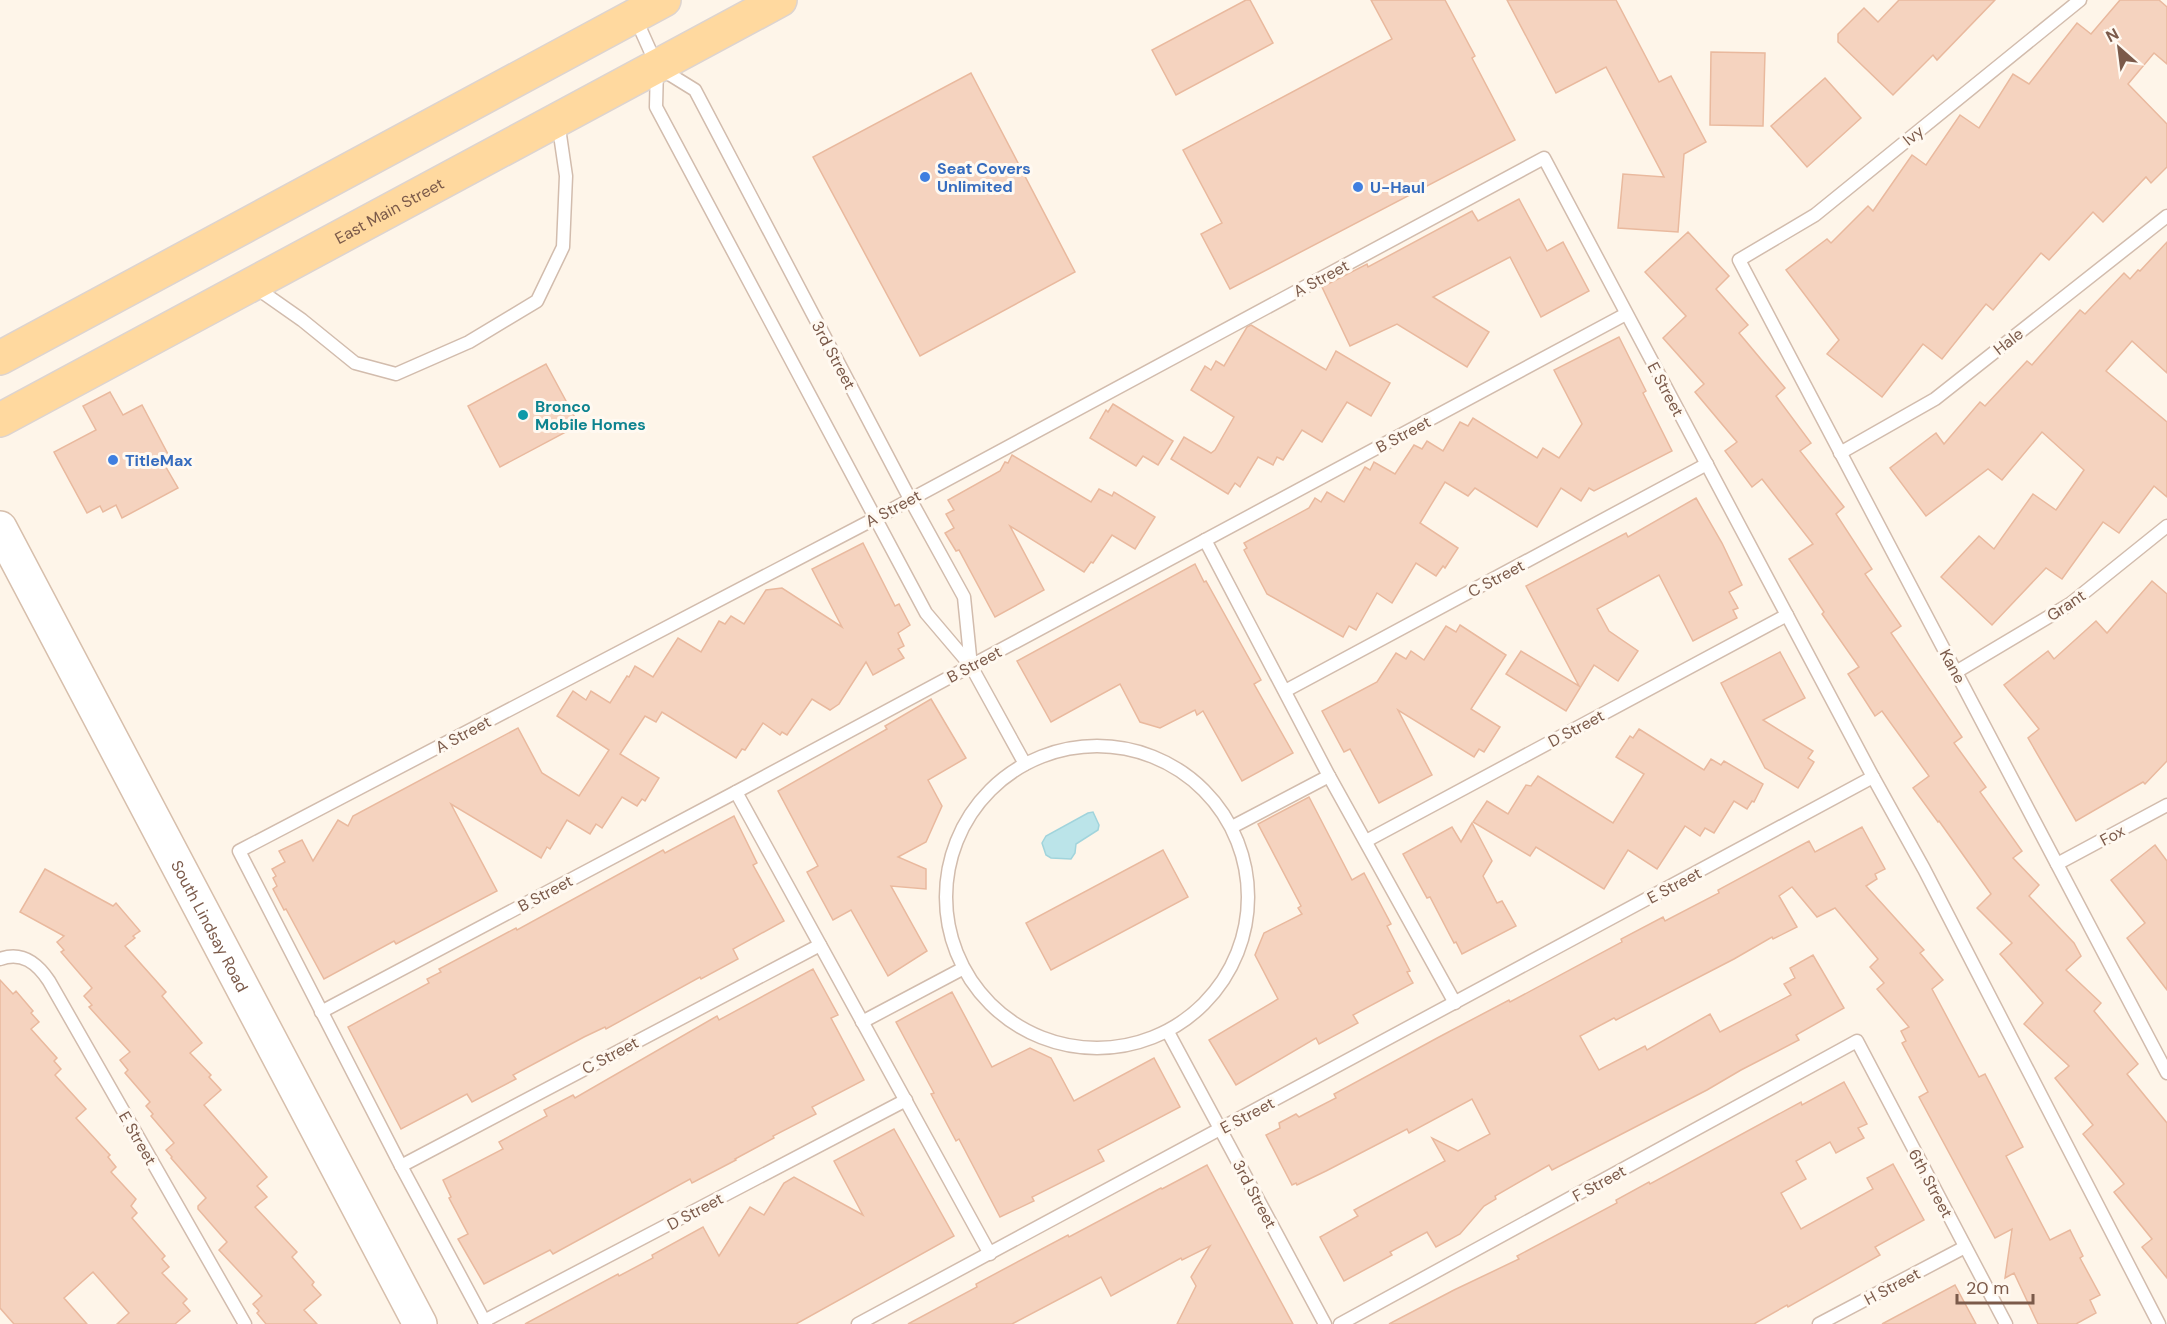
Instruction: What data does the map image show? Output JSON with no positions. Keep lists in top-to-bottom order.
{
  "streets": {
    "main road": ["East Main Street", "South Lindsay Road"],
    "lane": [
      "Ivy",
      "A Street",
      "Hale",
      "3rd Street",
      "E Street",
      "B Street",
      "C Street",
      "Grant",
      "Kane",
      "D Street",
      "Fox",
      "F Street",
      "6th Street",
      "H Street"
    ]
  },
  "crossings": [
    ["Ivy", "Kane"],
    ["East Main Street", "3rd Street"],
    ["A Street", "3rd Street"],
    ["A Street", "E Street"],
    ["A Street", "B Street"],
    ["Hale", "Kane"],
    ["3rd Street", "E Street"],
    ["3rd Street", "B Street"],
    ["E Street", "B Street"],
    ["E Street", "C Street"],
    ["E Street", "D Street"],
    ["Grant", "Kane"],
    ["Kane", "Fox"],
    ["F Street", "6th Street"],
    ["6th Street", "H Street"]
  ],
  "places": [
    "Seat Covers Unlimited",
    "U-Haul",
    "Bronco Mobile Homes",
    "TitleMax"
  ],
  "scale_bar": "20 m",
  "north": "top left"
}
